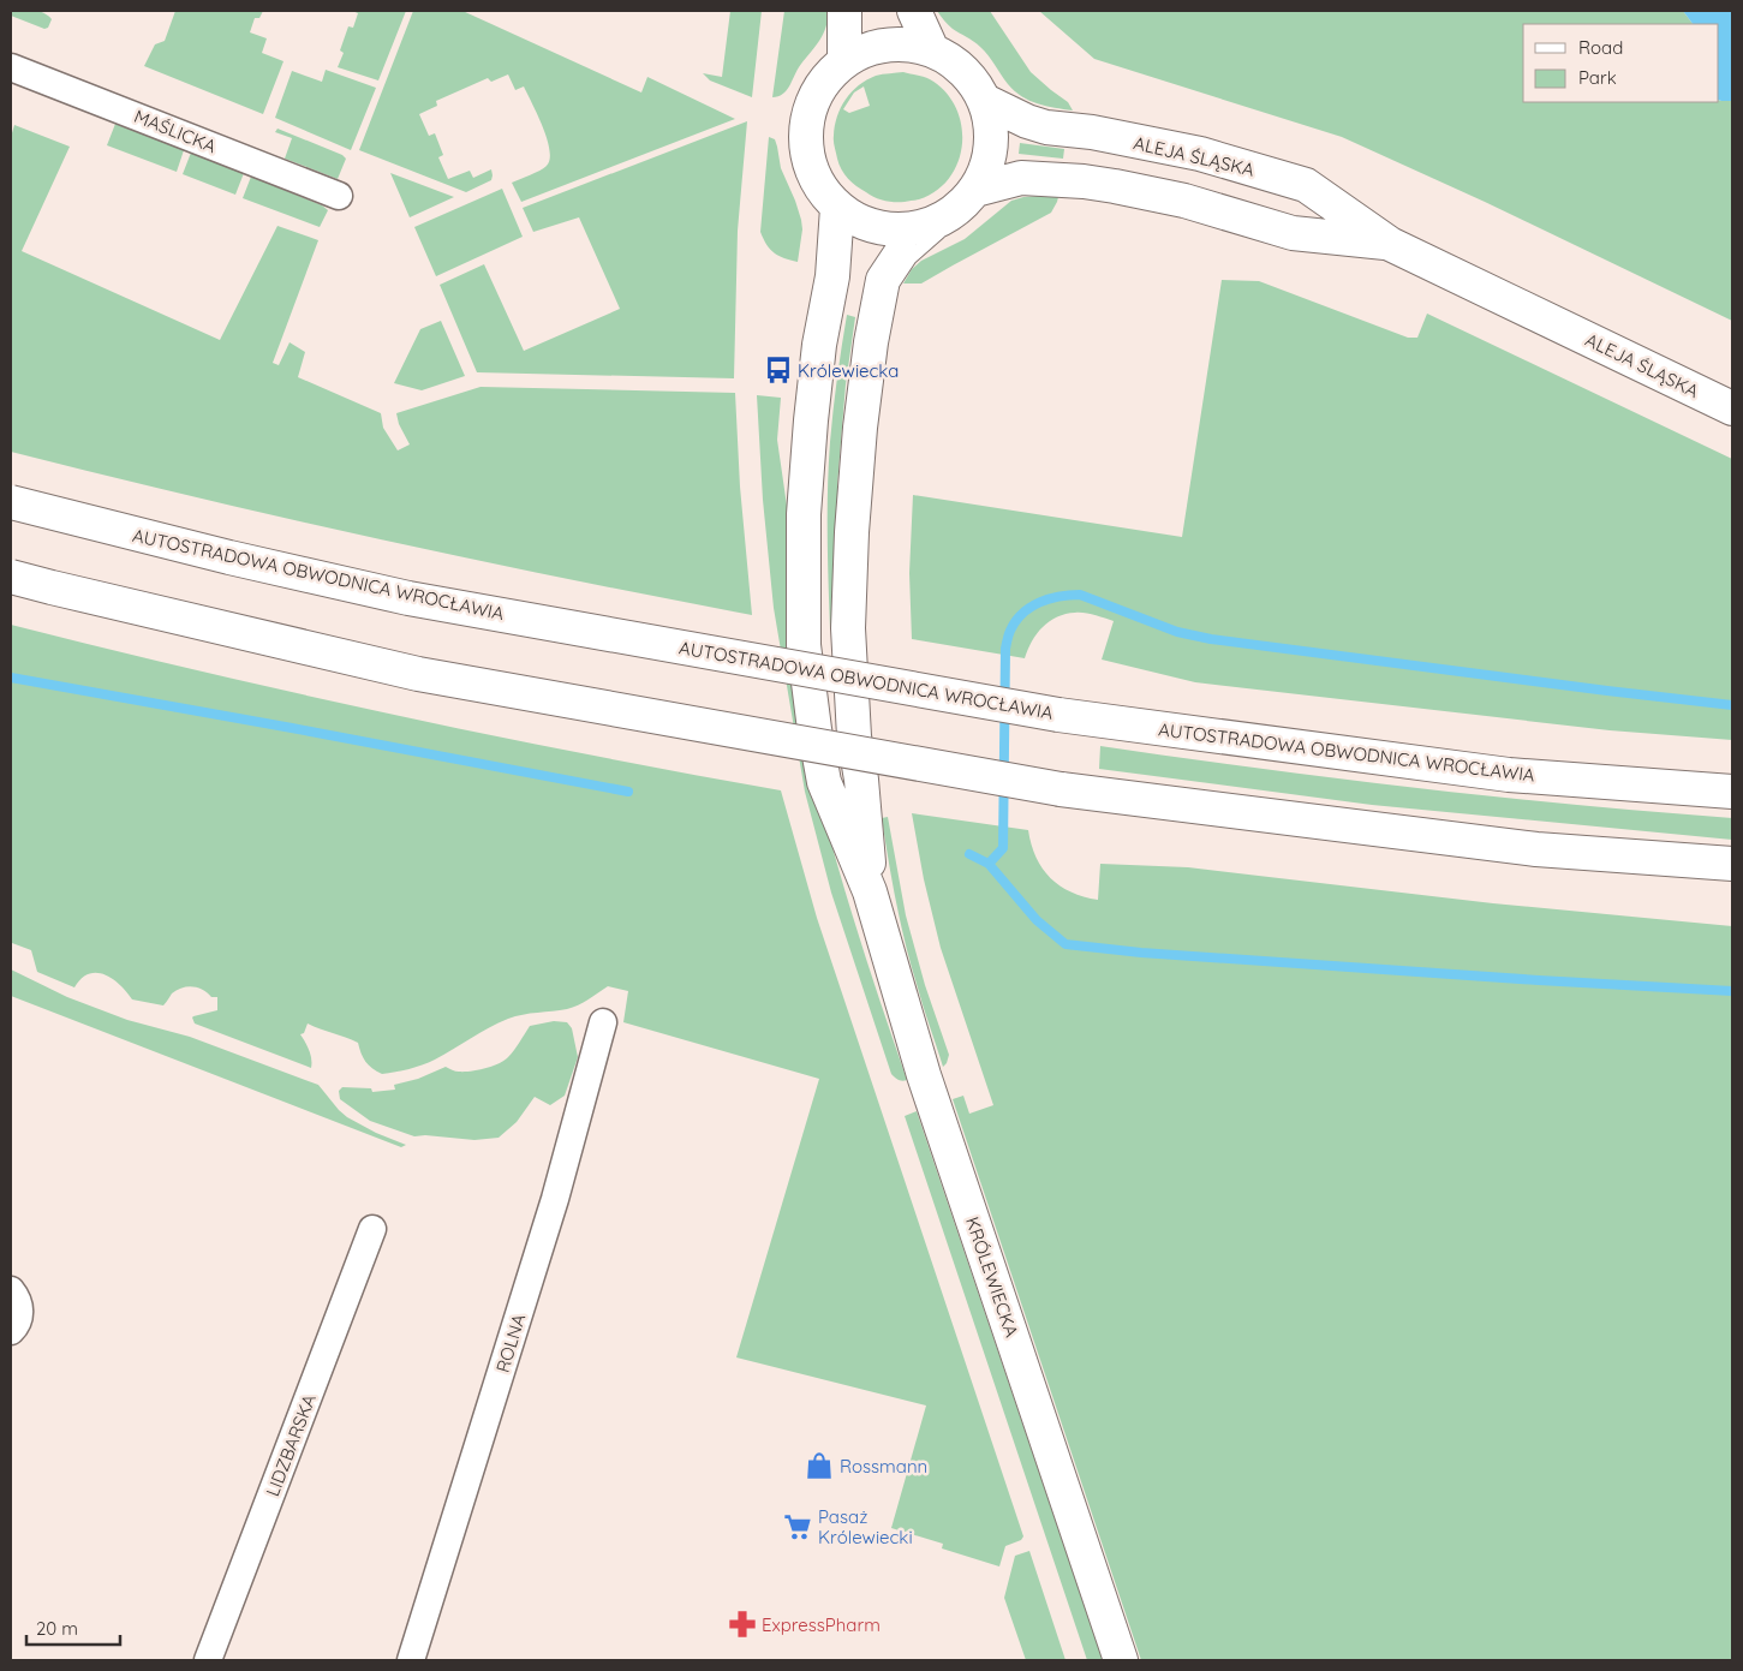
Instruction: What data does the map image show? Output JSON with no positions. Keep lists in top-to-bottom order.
{
  "streets": {
    "main road": ["ALEJA ŚLĄSKA", "AUTOSTRADOWA OBWODNICA WROCŁAWIA", "KRÓLEWIECKA"],
    "street": ["MAŚLICKA", "ROLNA", "LIDZBARSKA"]
  },
  "crossings": [
    ["ALEJA ŚLĄSKA", "KRÓLEWIECKA"]
  ],
  "places": {
    "bus stop": ["Królewiecka"],
    "shop": ["Rossmann"],
    "supermarket": ["Pasaż Królewiecki"],
    "pharmacy": ["ExpressPharm"]
  },
  "legend": ["Road", "Park"],
  "scale_bar": "20 m"
}
